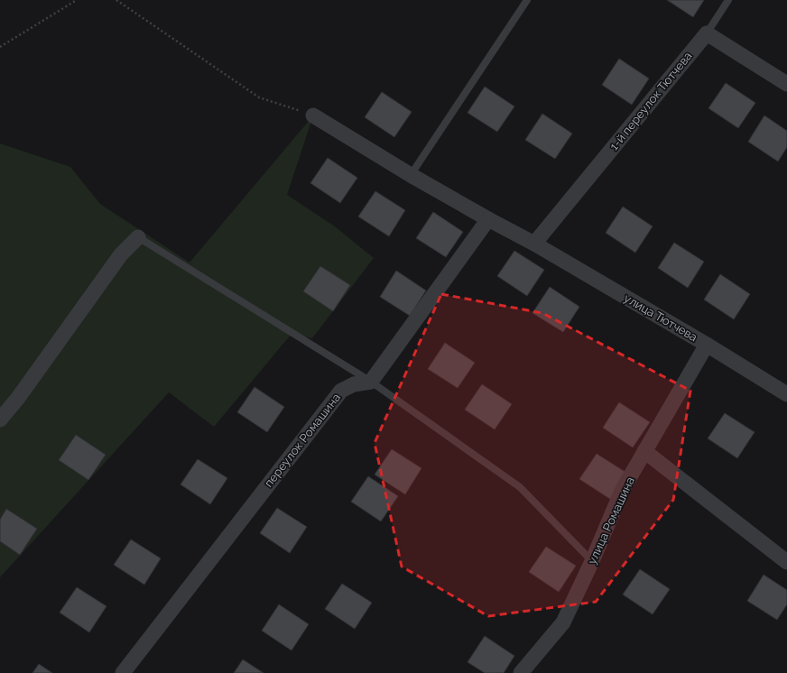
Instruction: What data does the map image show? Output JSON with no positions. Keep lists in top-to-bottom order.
{
  "streets": {
    "street": [
      "1-й переулок Тютчева",
      "улица Тютчева",
      "переулок Ромашина",
      "улица Ромашина"
    ]
  },
  "crossings": [
    ["1-й переулок Тютчева", "улица Тютчева"],
    ["улица Тютчева", "улица Ромашина"]
  ]
}
